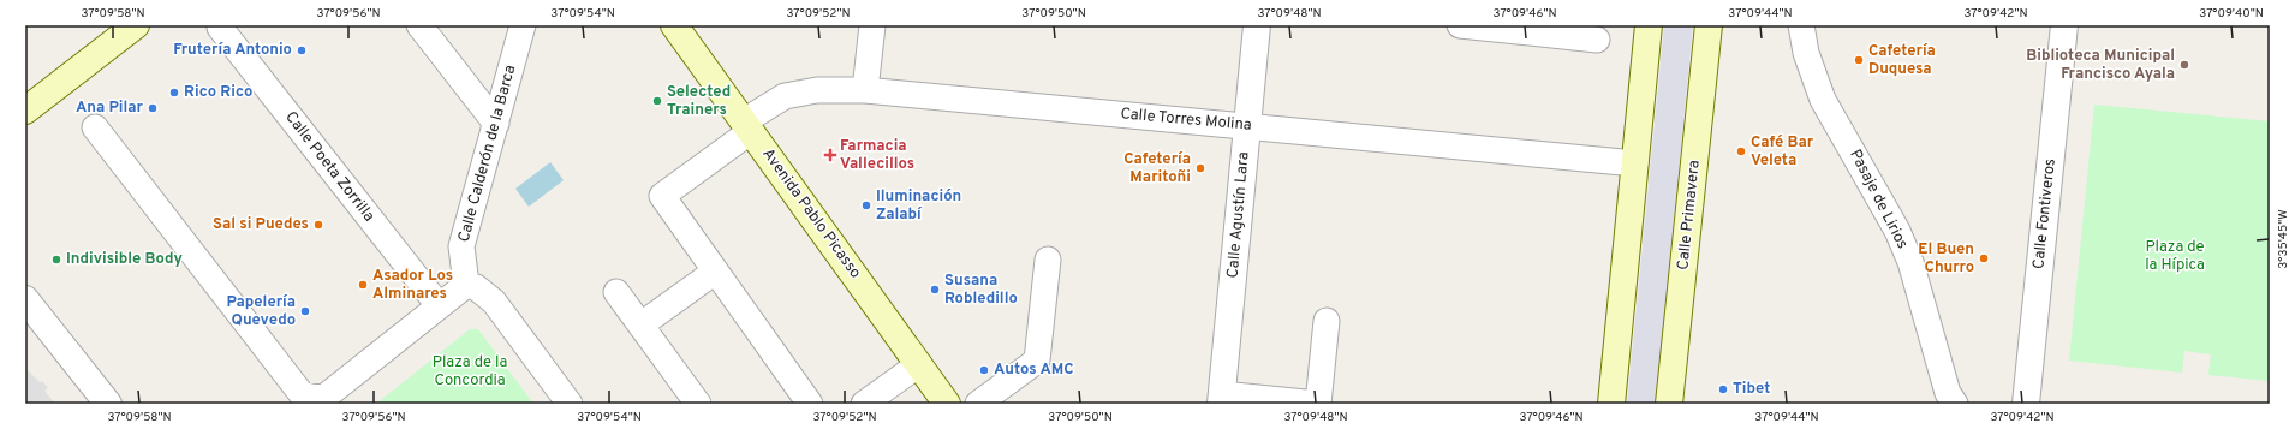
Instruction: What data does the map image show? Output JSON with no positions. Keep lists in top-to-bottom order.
{
  "streets": {
    "main road": ["Avenida Pablo Picasso", "Calle Primavera"],
    "street": [
      "Calle Torres Molina",
      "Calle Calderón de la Barca",
      "Calle Poeta Zorrilla",
      "Pasaje de Lirios",
      "Calle Fontiveros",
      "Calle Agustín Lara"
    ]
  },
  "crossings": [
    ["Calle Torres Molina", "Avenida Pablo Picasso"],
    ["Calle Torres Molina", "Calle Agustín Lara"]
  ],
  "parks": ["Plaza de la Hípica", "Plaza de la Concordia"],
  "places": {
    "other": [
      "Frutería Antonio",
      "Cafetería Duquesa",
      "Biblioteca Municipal Francisco Ayala",
      "Rico Rico",
      "Selected Trainers",
      "Ana Pilar",
      "Café Bar Veleta",
      "Cafetería Maritoñi",
      "Iluminación Zalabí",
      "Sal si Puedes",
      "El Buen Churro",
      "Indivisible Body",
      "Asador Los Alminares",
      "Susana Robledillo",
      "Papelería Quevedo",
      "Autos AMC",
      "Tibet"
    ],
    "health": ["Farmacia Vallecillos"]
  },
  "coordinates": [
    "37°09'58\"N",
    "37°09'56\"N",
    "37°09'54\"N",
    "37°09'52\"N",
    "37°09'50\"N",
    "37°09'48\"N",
    "37°09'46\"N",
    "37°09'44\"N",
    "37°09'42\"N",
    "37°09'40\"N",
    "3°35'45\"W"
  ]
}
